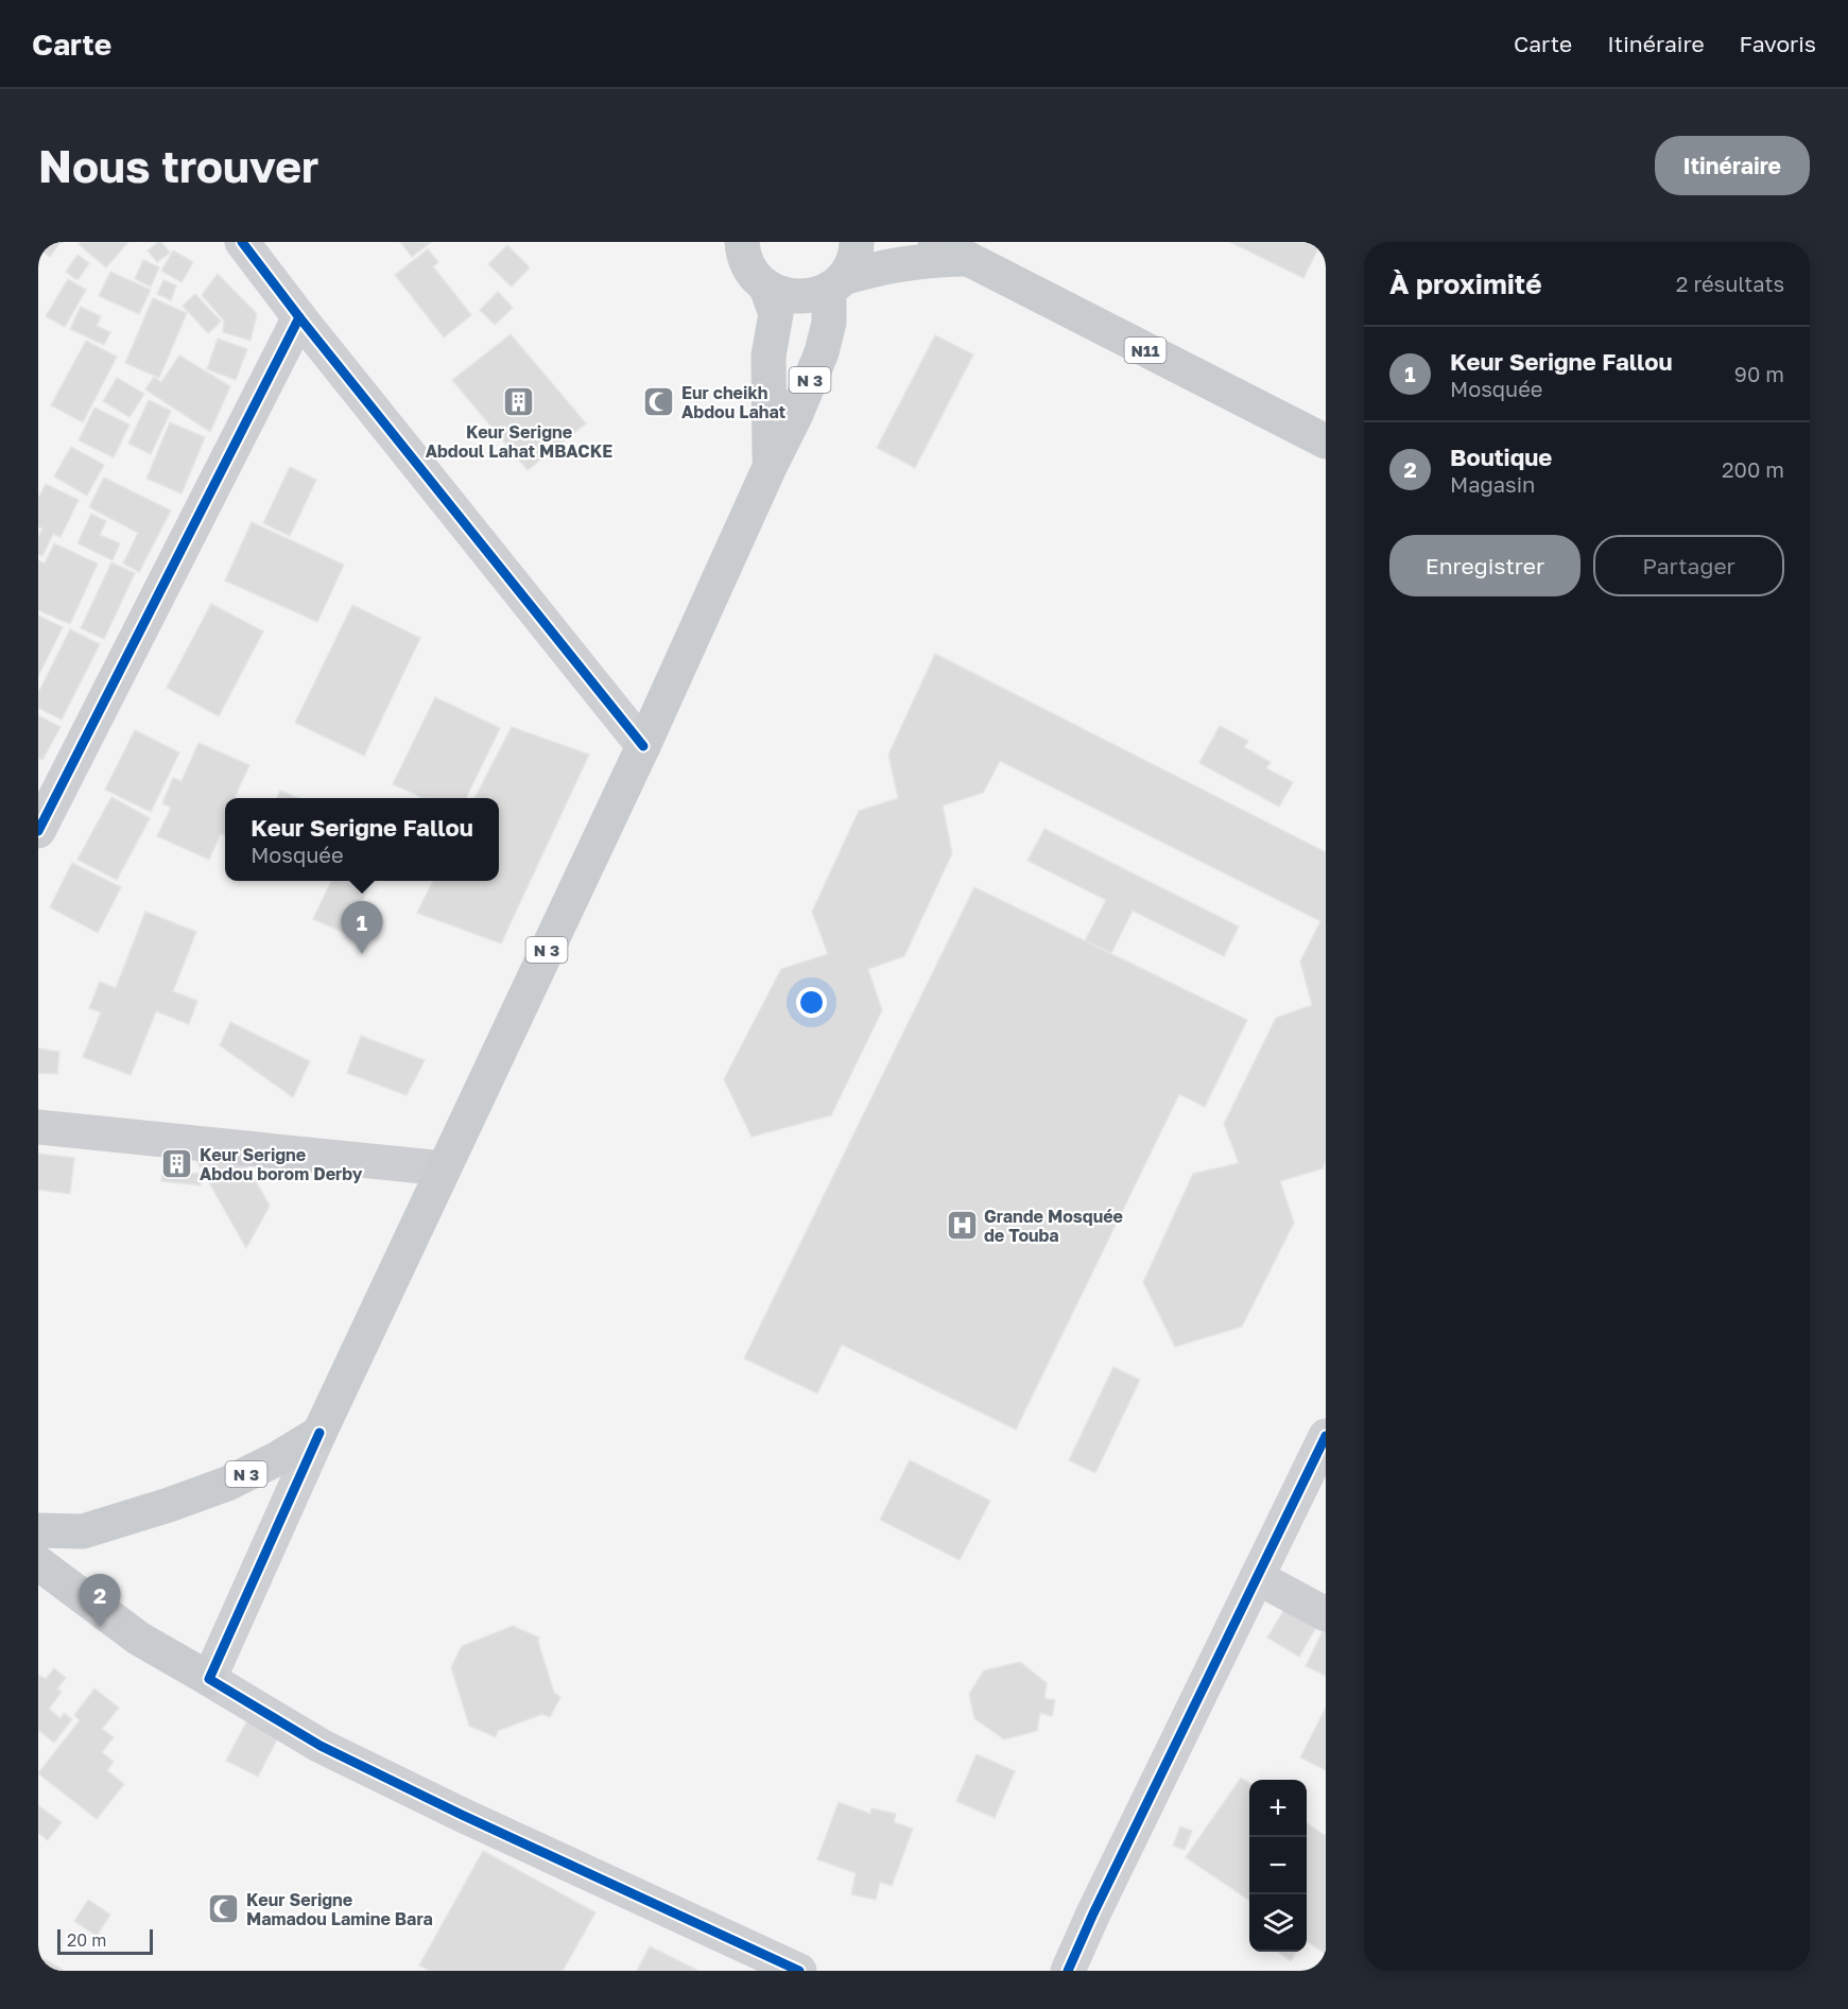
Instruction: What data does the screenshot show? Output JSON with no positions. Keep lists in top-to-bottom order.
{
  "streets": {
    "main road": ["N11", "N 3"]
  },
  "places": {
    "building": ["Keur Serigne Abdoul Lahat MBACKE", "Keur Serigne Abdou borom Derby"],
    "mosque": ["Eur cheikh Abdou Lahat", "Keur Serigne Mamadou Lamine Bara"],
    "hospital": ["Grande Mosquée de Touba"]
  },
  "scale_bar": "20 m",
  "page": {
    "header": "Carte",
    "nav": ["Carte", "Itinéraire", "Favoris"],
    "buttons": [
      "Itinéraire",
      ["Enregistrer", "Partager"]
    ],
    "title": "Nous trouver",
    "heading": ["À proximité", "2 résultats"],
    "list": [
      {
        "mark": "1",
        "name": "Keur Serigne Fallou",
        "note": "Mosquée",
        "value": "90 m"
      },
      {
        "mark": "2",
        "name": "Boutique",
        "note": "Magasin",
        "value": "200 m"
      }
    ],
    "popup": ["Keur Serigne Fallou", "Mosquée"],
    "pins": ["1", "2"],
    "map_buttons": ["+", "−"],
    "scale": "20 m"
  }
}
